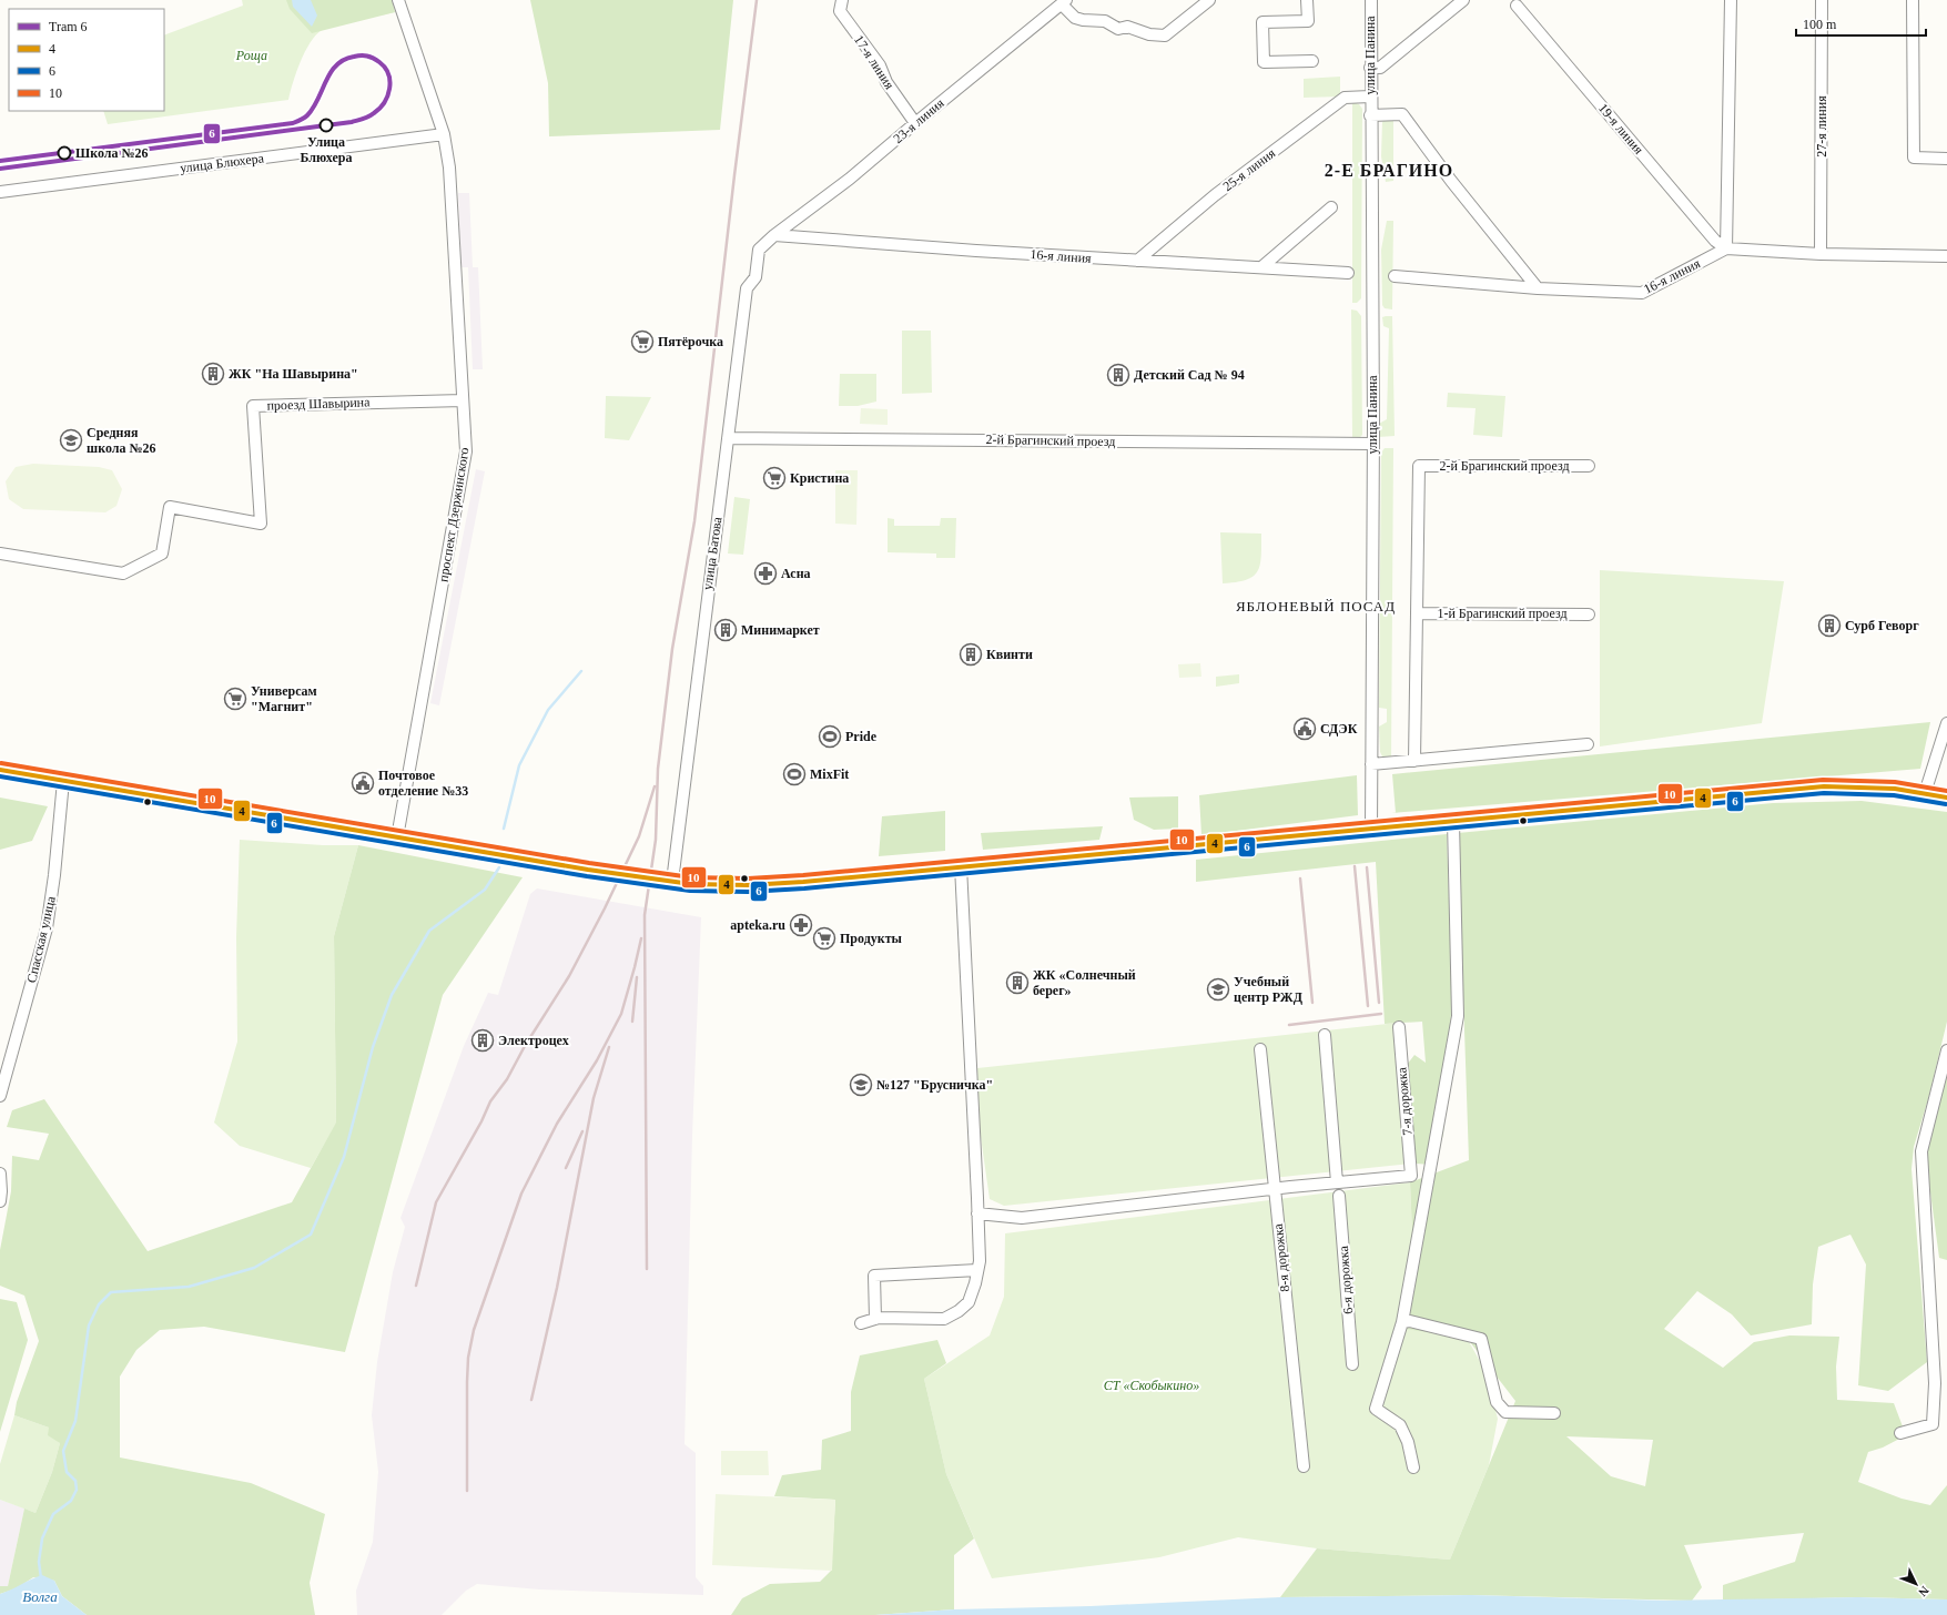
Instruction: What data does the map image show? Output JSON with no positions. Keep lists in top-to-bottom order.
{
  "streets": {
    "street": [
      "улица Панина",
      "17-я линия",
      "23-я линия",
      "27-я линия",
      "19-я линия",
      "улица Блюхера",
      "25-я линия",
      "16-я линия",
      "проезд Шавырина",
      "2-й Брагинский проезд",
      "проспект Дзержинского",
      "улица Батова",
      "1-й Брагинский проезд",
      "Спасская улица",
      "7-я дорожка",
      "8-я дорожка",
      "6-я дорожка"
    ]
  },
  "crossings": [
    ["улица Панина", "25-я линия"],
    ["улица Панина", "2-й Брагинский проезд"],
    ["17-я линия", "23-я линия"],
    ["23-я линия", "16-я линия"],
    ["23-я линия", "улица Батова"],
    ["19-я линия", "16-я линия"],
    ["улица Блюхера", "проспект Дзержинского"],
    ["25-я линия", "16-я линия"],
    ["16-я линия", "улица Батова"],
    ["проезд Шавырина", "проспект Дзержинского"],
    ["2-й Брагинский проезд", "улица Батова"],
    ["2-й Брагинский проезд", "1-й Брагинский проезд"]
  ],
  "districts": ["2-Е БРАГИНО", "ЯБЛОНЕВЫЙ ПОСАД"],
  "water": ["Волга"],
  "parks": ["Роща", "СТ «Скобыкино»"],
  "places": {
    "other": ["Улица Блюхера", "Школа №26"],
    "supermarket": [
      "Пятёрочка",
      "Кристина",
      "Универсам \"Магнит\"",
      "Продукты"
    ],
    "building": [
      "ЖК \"На Шавырина\"",
      "Детский Сад № 94",
      "Сурб Геворг",
      "Минимаркет",
      "Квинти",
      "ЖК «Солнечный берег»",
      "Электроцех"
    ],
    "school or university": ["Средняя школа №26", "Учебный центр РЖД", "№127 \"Брусничка\""],
    "pharmacy": ["Асна", "apteka.ru"],
    "public building": ["СДЭК", "Почтовое отделение №33"],
    "sports": ["Pride", "MixFit"]
  },
  "lines": [
    "tram line 6",
    "transit line 10",
    "transit line 4",
    "transit line 6"
  ],
  "legend": [
    "Tram 6",
    "4",
    "6",
    "10"
  ],
  "scale_bar": "100 m",
  "north": "bottom right"
}
